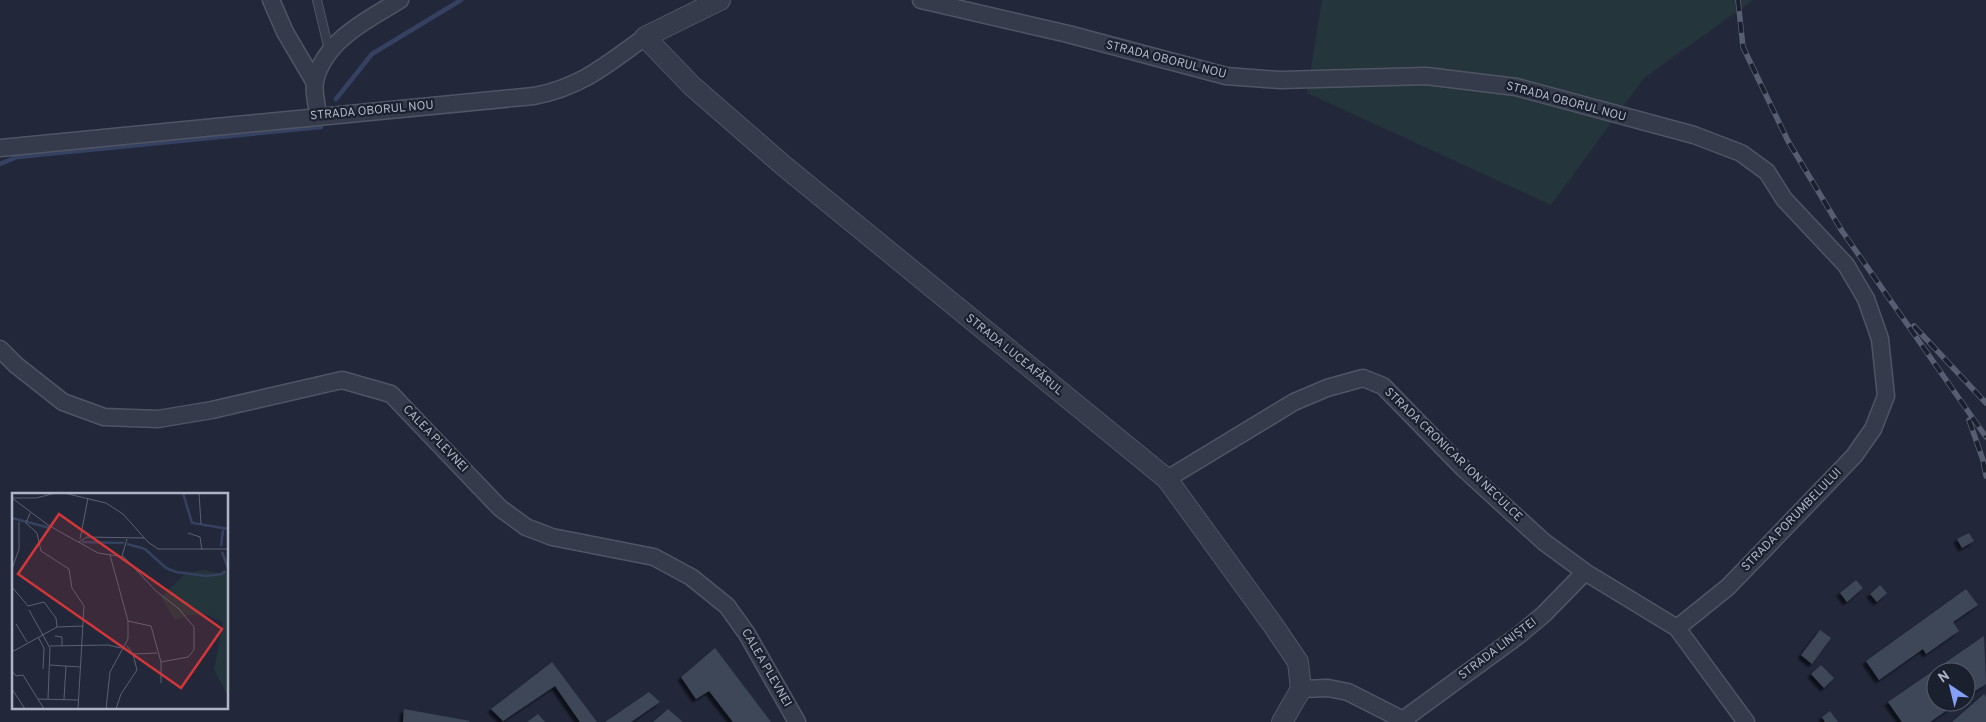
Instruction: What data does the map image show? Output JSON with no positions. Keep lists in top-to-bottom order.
{
  "streets": {
    "street": [
      "STRADA OBORUL NOU",
      "STRADA LUCEAFĂRUL",
      "CALEA PLEVNEI",
      "STRADA CRONICAR ION NECULCE",
      "STRADA PORUMBELULUI",
      "STRADA LINIȘTEI"
    ]
  },
  "crossings": [
    ["STRADA OBORUL NOU", "STRADA LUCEAFĂRUL"],
    ["STRADA OBORUL NOU", "STRADA PORUMBELULUI"],
    ["STRADA LUCEAFĂRUL", "STRADA CRONICAR ION NECULCE"],
    ["STRADA CRONICAR ION NECULCE", "STRADA PORUMBELULUI"],
    ["STRADA CRONICAR ION NECULCE", "STRADA LINIȘTEI"]
  ],
  "north": "top left"
}
